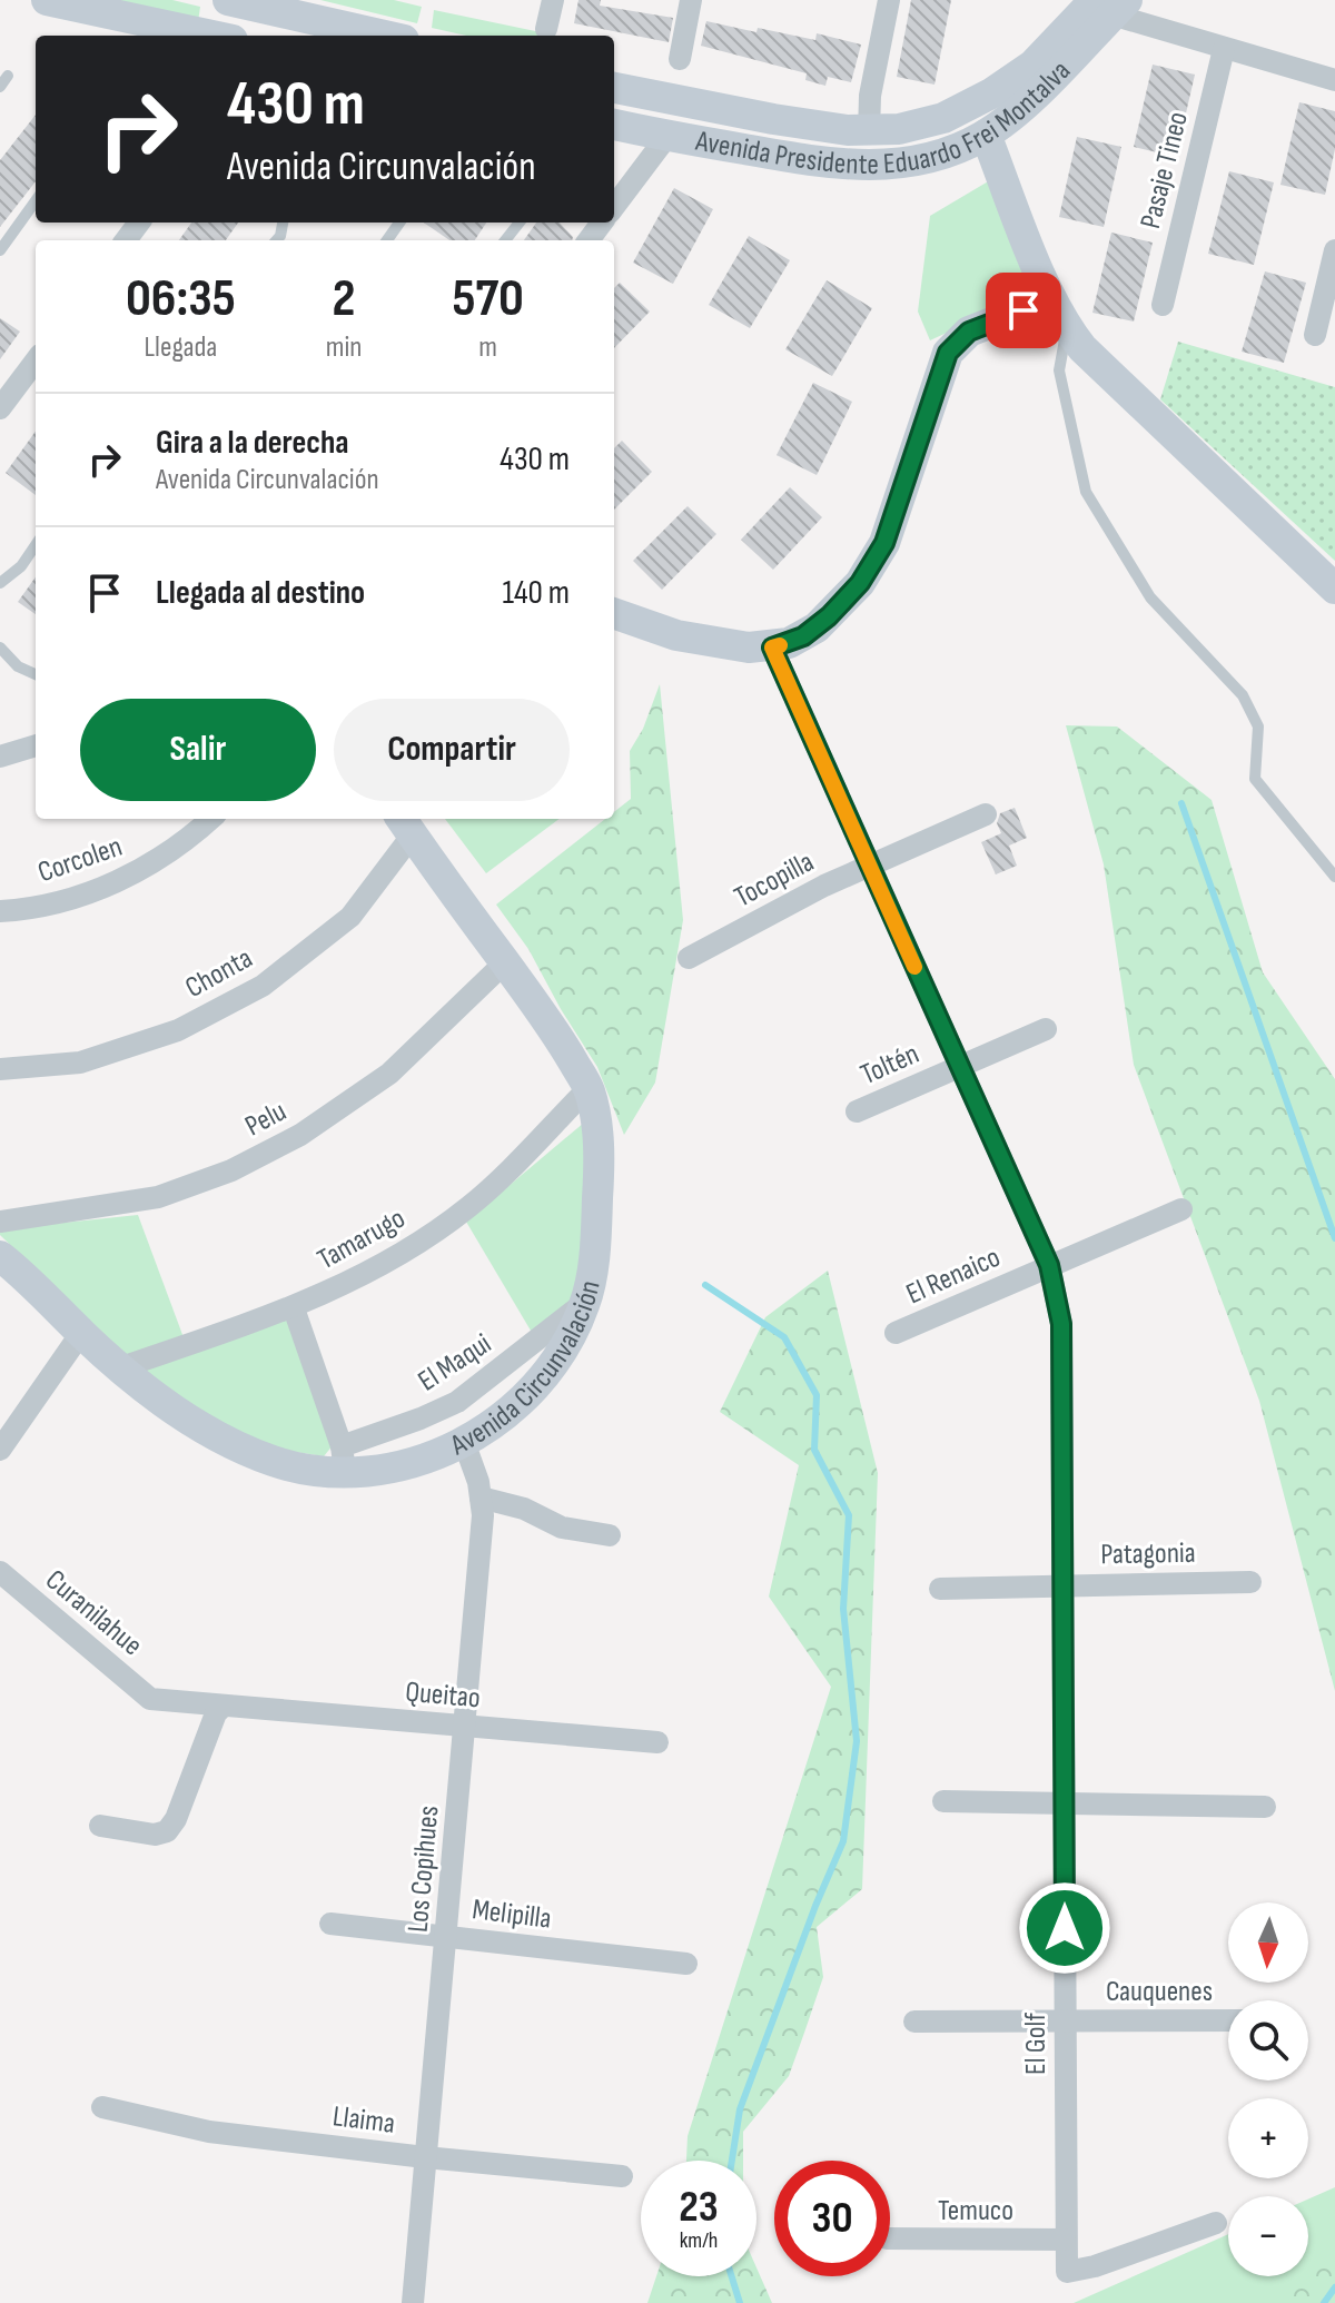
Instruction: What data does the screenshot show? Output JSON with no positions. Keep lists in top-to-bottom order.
{
  "streets": {
    "street": [
      "Avenida Presidente Eduardo Frei Montalva",
      "Pasaje Tineo",
      "Corcolen",
      "Tocopilla",
      "Chonta",
      "Toltén",
      "Pelu",
      "Tamarugo",
      "El Renaico",
      "Avenida Circunvalación",
      "El Maqui",
      "Patagonia",
      "Curanilahue",
      "Queitao",
      "Los Copihues",
      "Melipilla",
      "Cauquenes",
      "El Golf",
      "Llaima",
      "Temuco"
    ]
  },
  "crossings": [
    ["Tocopilla", "El Golf"],
    ["Chonta", "Avenida Circunvalación"],
    ["Toltén", "El Golf"],
    ["Pelu", "Avenida Circunvalación"],
    ["Tamarugo", "Avenida Circunvalación"],
    ["El Renaico", "El Golf"],
    ["Avenida Circunvalación", "El Maqui"],
    ["Avenida Circunvalación", "Los Copihues"],
    ["Patagonia", "El Golf"],
    ["Curanilahue", "Queitao"],
    ["Queitao", "Los Copihues"],
    ["Los Copihues", "Melipilla"],
    ["Los Copihues", "Llaima"],
    ["Cauquenes", "El Golf"],
    ["El Golf", "Temuco"]
  ],
  "north": "bottom",
  "page": {
    "turn": ["430 m", "Avenida Circunvalación"],
    "eta": [
      "06:35",
      "Llegada",
      "2",
      "min",
      "570",
      "m"
    ],
    "list": [
      {
        "name": "Gira a la derecha",
        "note": "Avenida Circunvalación",
        "value": "430 m"
      },
      {
        "name": "Llegada al destino",
        "value": "140 m"
      }
    ],
    "buttons": ["Salir", "Compartir"],
    "map_buttons": ["+", "−"],
    "speed": "23 km/h",
    "limit": "30"
  }
}
